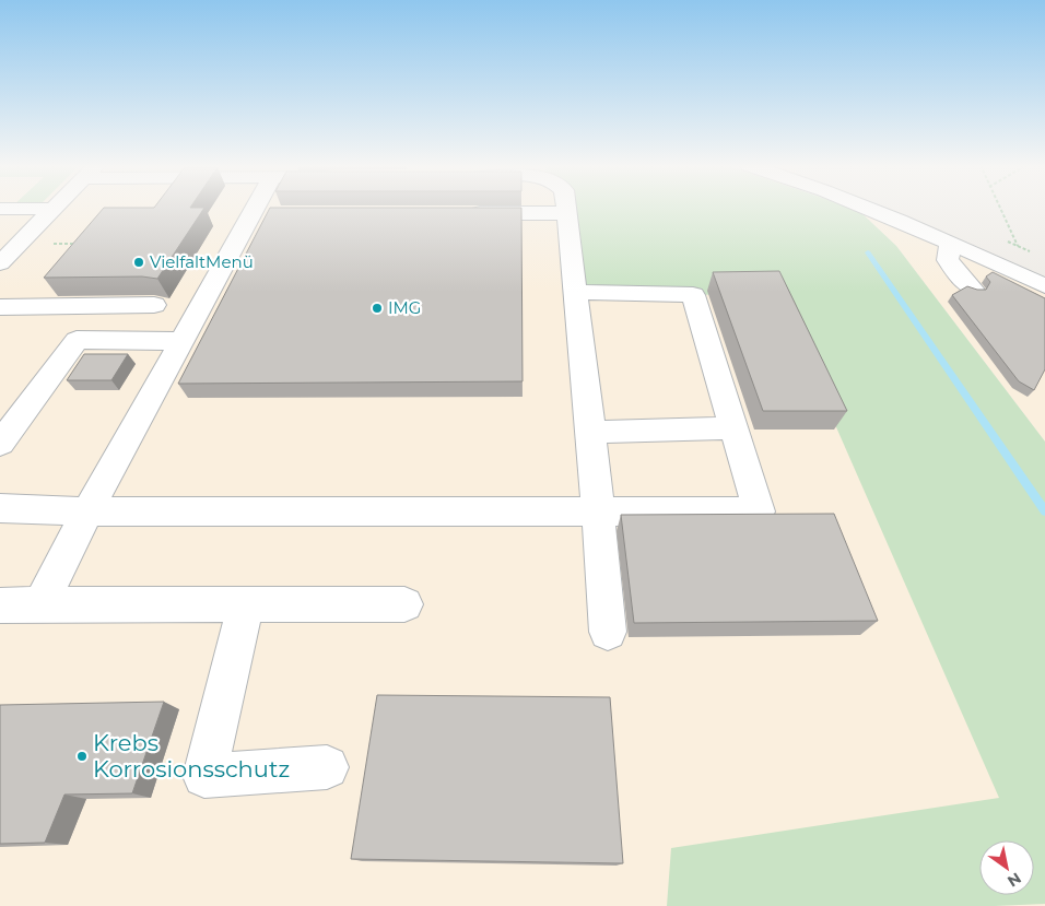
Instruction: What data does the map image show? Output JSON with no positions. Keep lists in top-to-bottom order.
{
  "places": ["VielfaltMenü", "IMG", "Krebs Korrosionsschutz"],
  "north": "bottom right"
}
